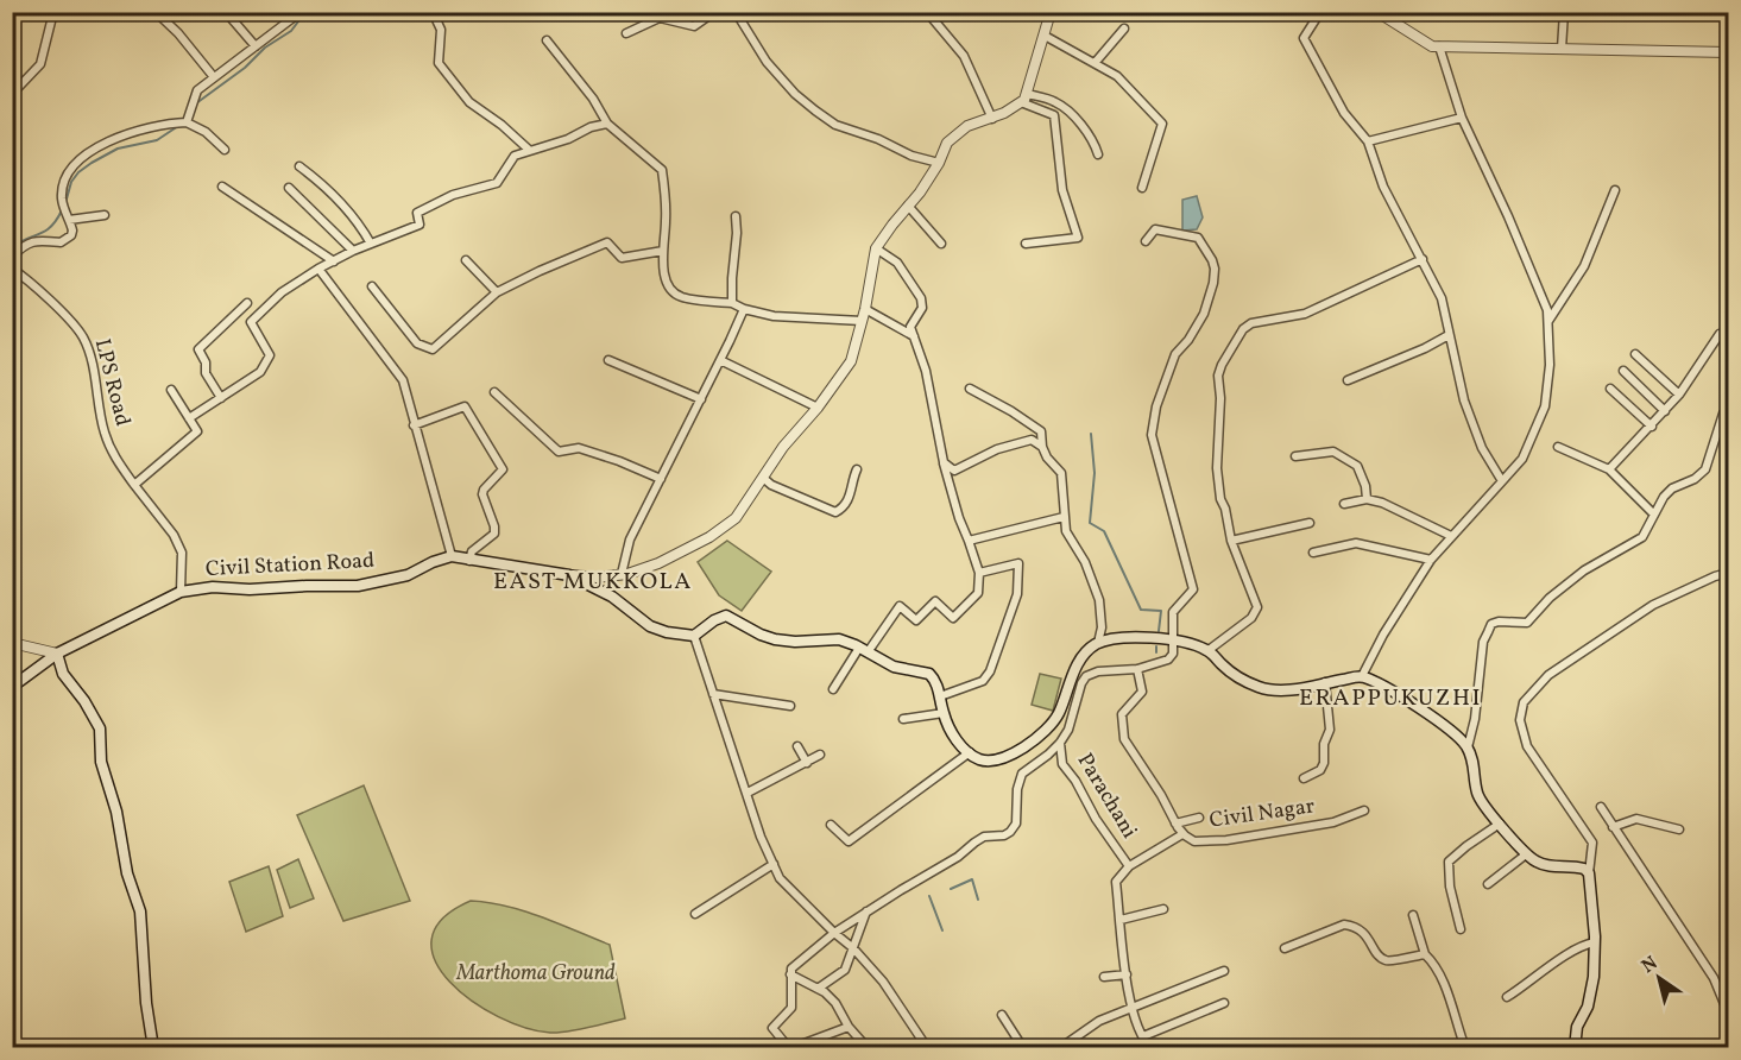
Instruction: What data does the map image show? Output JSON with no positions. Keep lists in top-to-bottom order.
{
  "streets": {
    "main road": ["Civil Station Road"],
    "street": ["LPS Road", "Parachani", "Civil Nagar"]
  },
  "crossings": [
    ["LPS Road", "Civil Station Road"]
  ],
  "districts": ["EAST MUKKOLA", "ERAPPUKUZHI"],
  "parks": ["Marthoma Ground"],
  "north": "top left"
}
